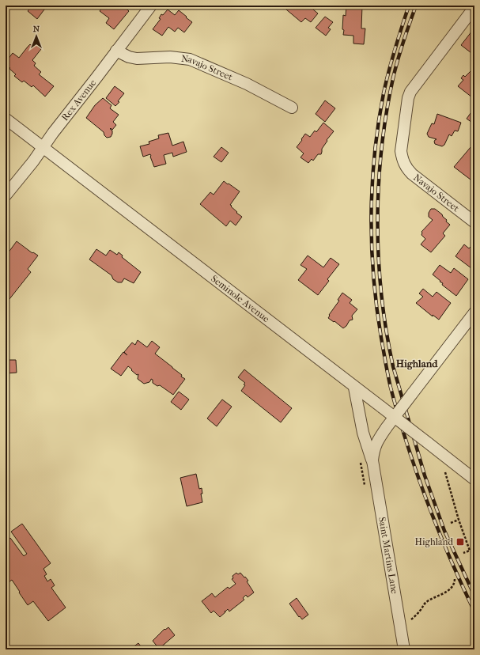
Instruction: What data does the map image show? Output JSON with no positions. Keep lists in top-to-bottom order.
{
  "streets": {
    "street": [
      "Navajo Street",
      "Rex Avenue",
      "Seminole Avenue",
      "Saint Martins Lane"
    ]
  },
  "crossings": [
    ["Navajo Street", "Rex Avenue"],
    ["Rex Avenue", "Seminole Avenue"],
    ["Seminole Avenue", "Saint Martins Lane"]
  ],
  "districts": ["Highland"],
  "places": {
    "transit": ["Highland"]
  },
  "north": "top"
}
